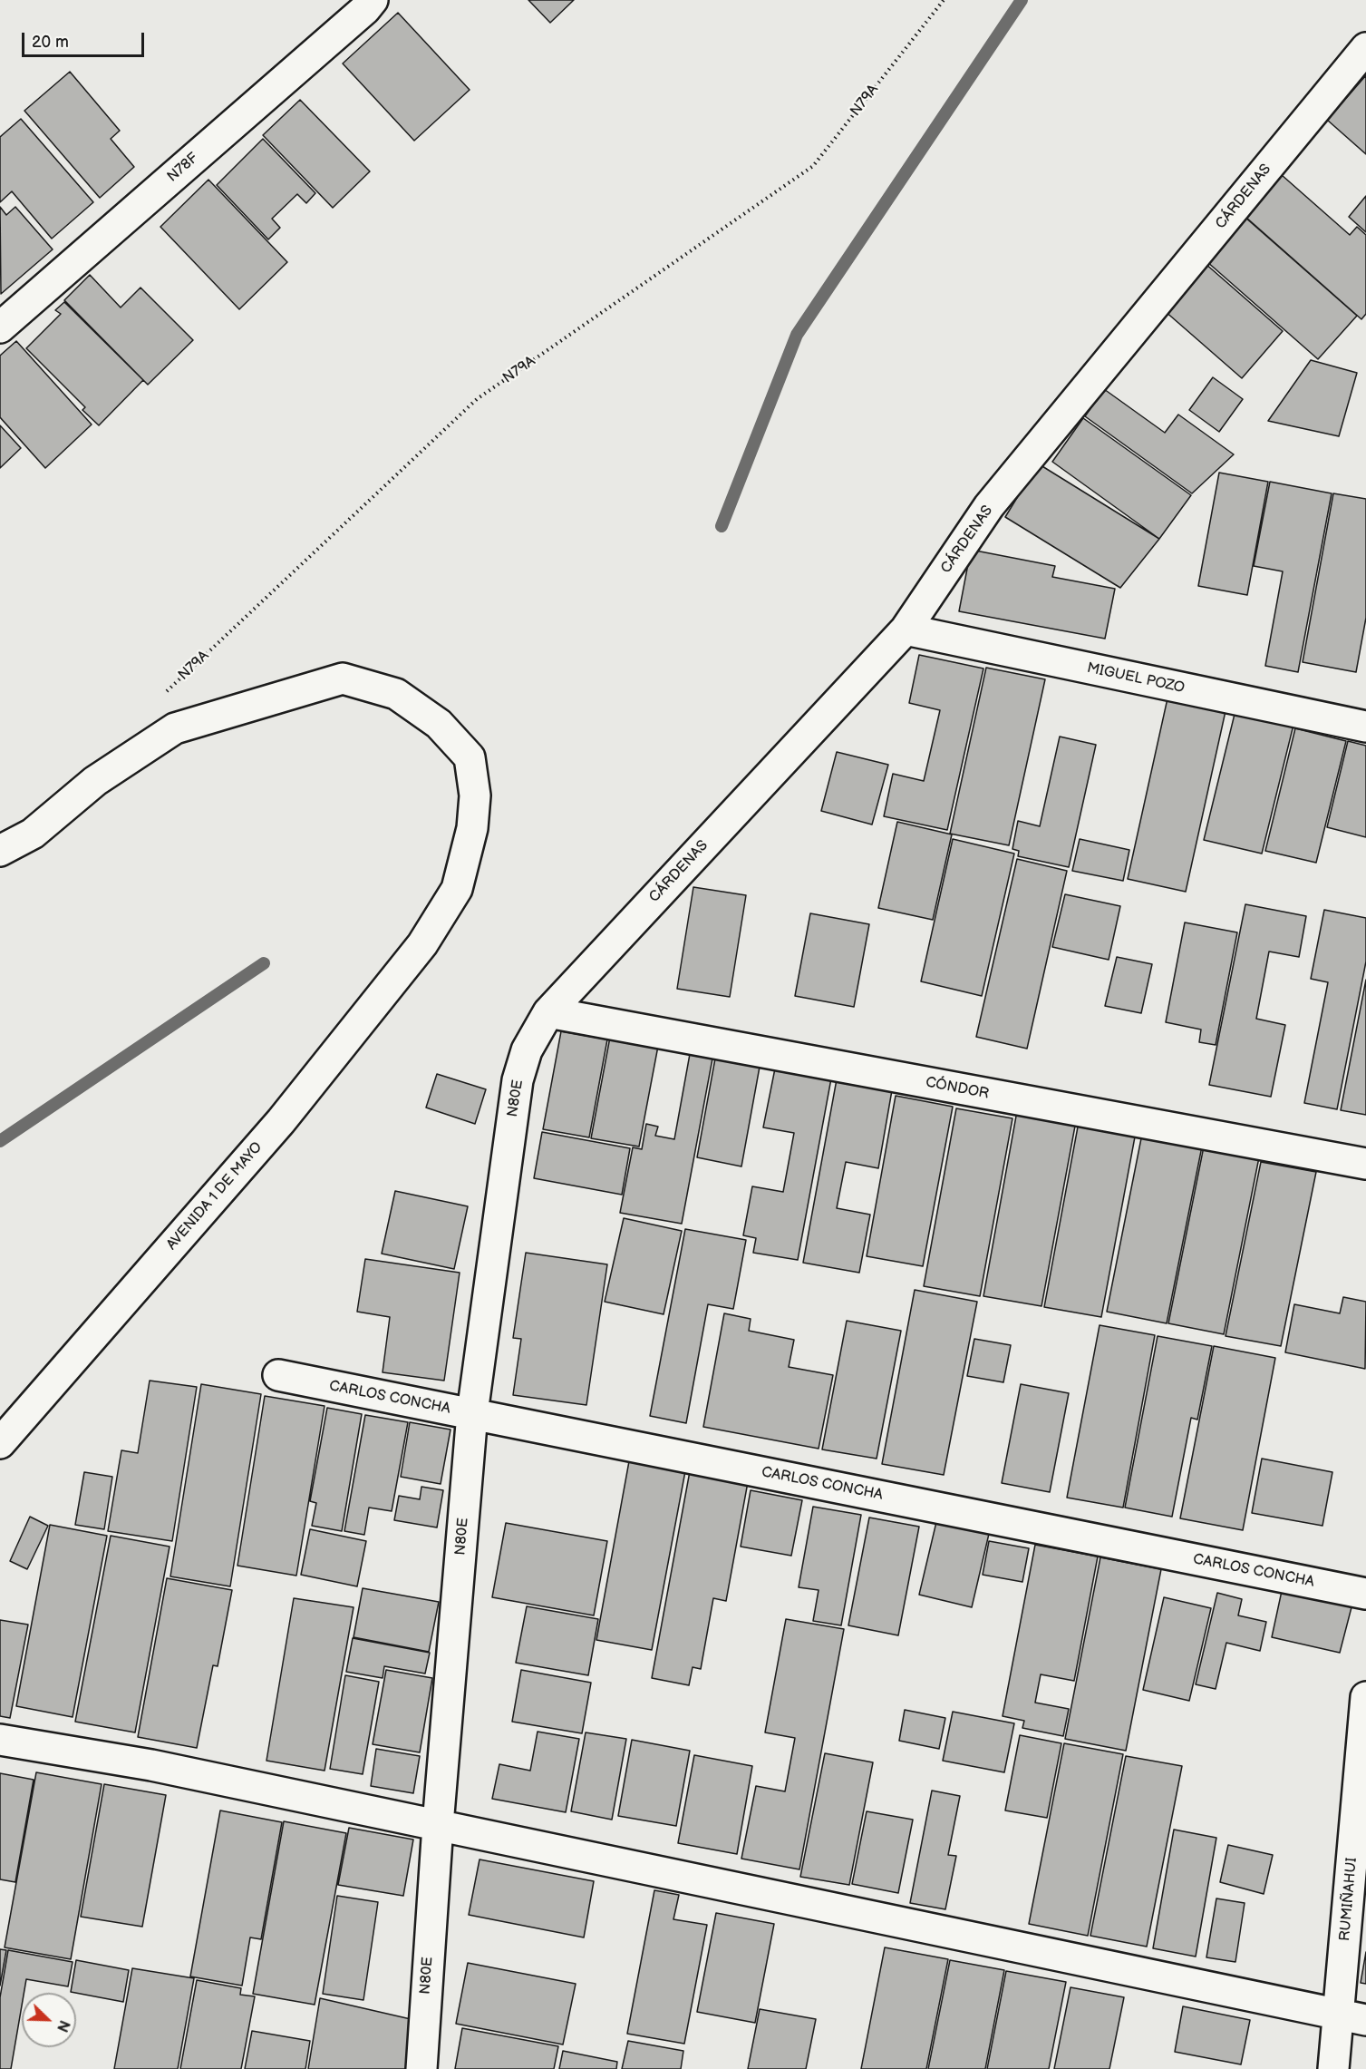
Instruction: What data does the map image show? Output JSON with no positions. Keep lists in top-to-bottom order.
{
  "streets": {
    "street": [
      "N78F",
      "CÁRDENAS",
      "MIGUEL POZO",
      "CÓNDOR",
      "N80E",
      "AVENIDA 1 DE MAYO",
      "CARLOS CONCHA",
      "RUMIÑAHUI"
    ],
    "path": ["N79A"]
  },
  "crossings": [
    ["CÁRDENAS", "MIGUEL POZO"],
    ["CÁRDENAS", "CÓNDOR"],
    ["CÁRDENAS", "N80E"],
    ["CÓNDOR", "N80E"],
    ["N80E", "CARLOS CONCHA"]
  ],
  "scale_bar": "20 m",
  "north": "bottom right"
}
